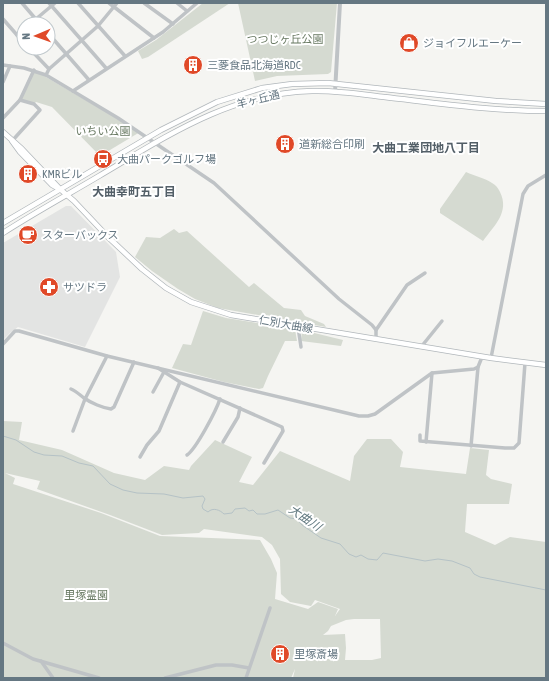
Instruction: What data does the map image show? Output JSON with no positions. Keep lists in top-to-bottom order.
{
  "streets": {
    "main road": ["羊ヶ丘通", "仁別大曲線"]
  },
  "crossings": [
    ["羊ヶ丘通", "仁別大曲線"]
  ],
  "districts": ["大曲工業団地八丁目", "大曲幸町五丁目"],
  "water": ["大曲川"],
  "parks": ["つつじヶ丘公園", "いちい公園", "里塚霊園"],
  "places": {
    "shop": ["ジョイフルエーケー"],
    "building": [
      "三菱食品北海道RDC",
      "道新総合印刷",
      "KMRビル",
      "里塚斎場"
    ],
    "bus stop": ["大曲パークゴルフ場"],
    "cafe": ["スターバックス"],
    "pharmacy": ["サツドラ"]
  },
  "north": "left"
}
